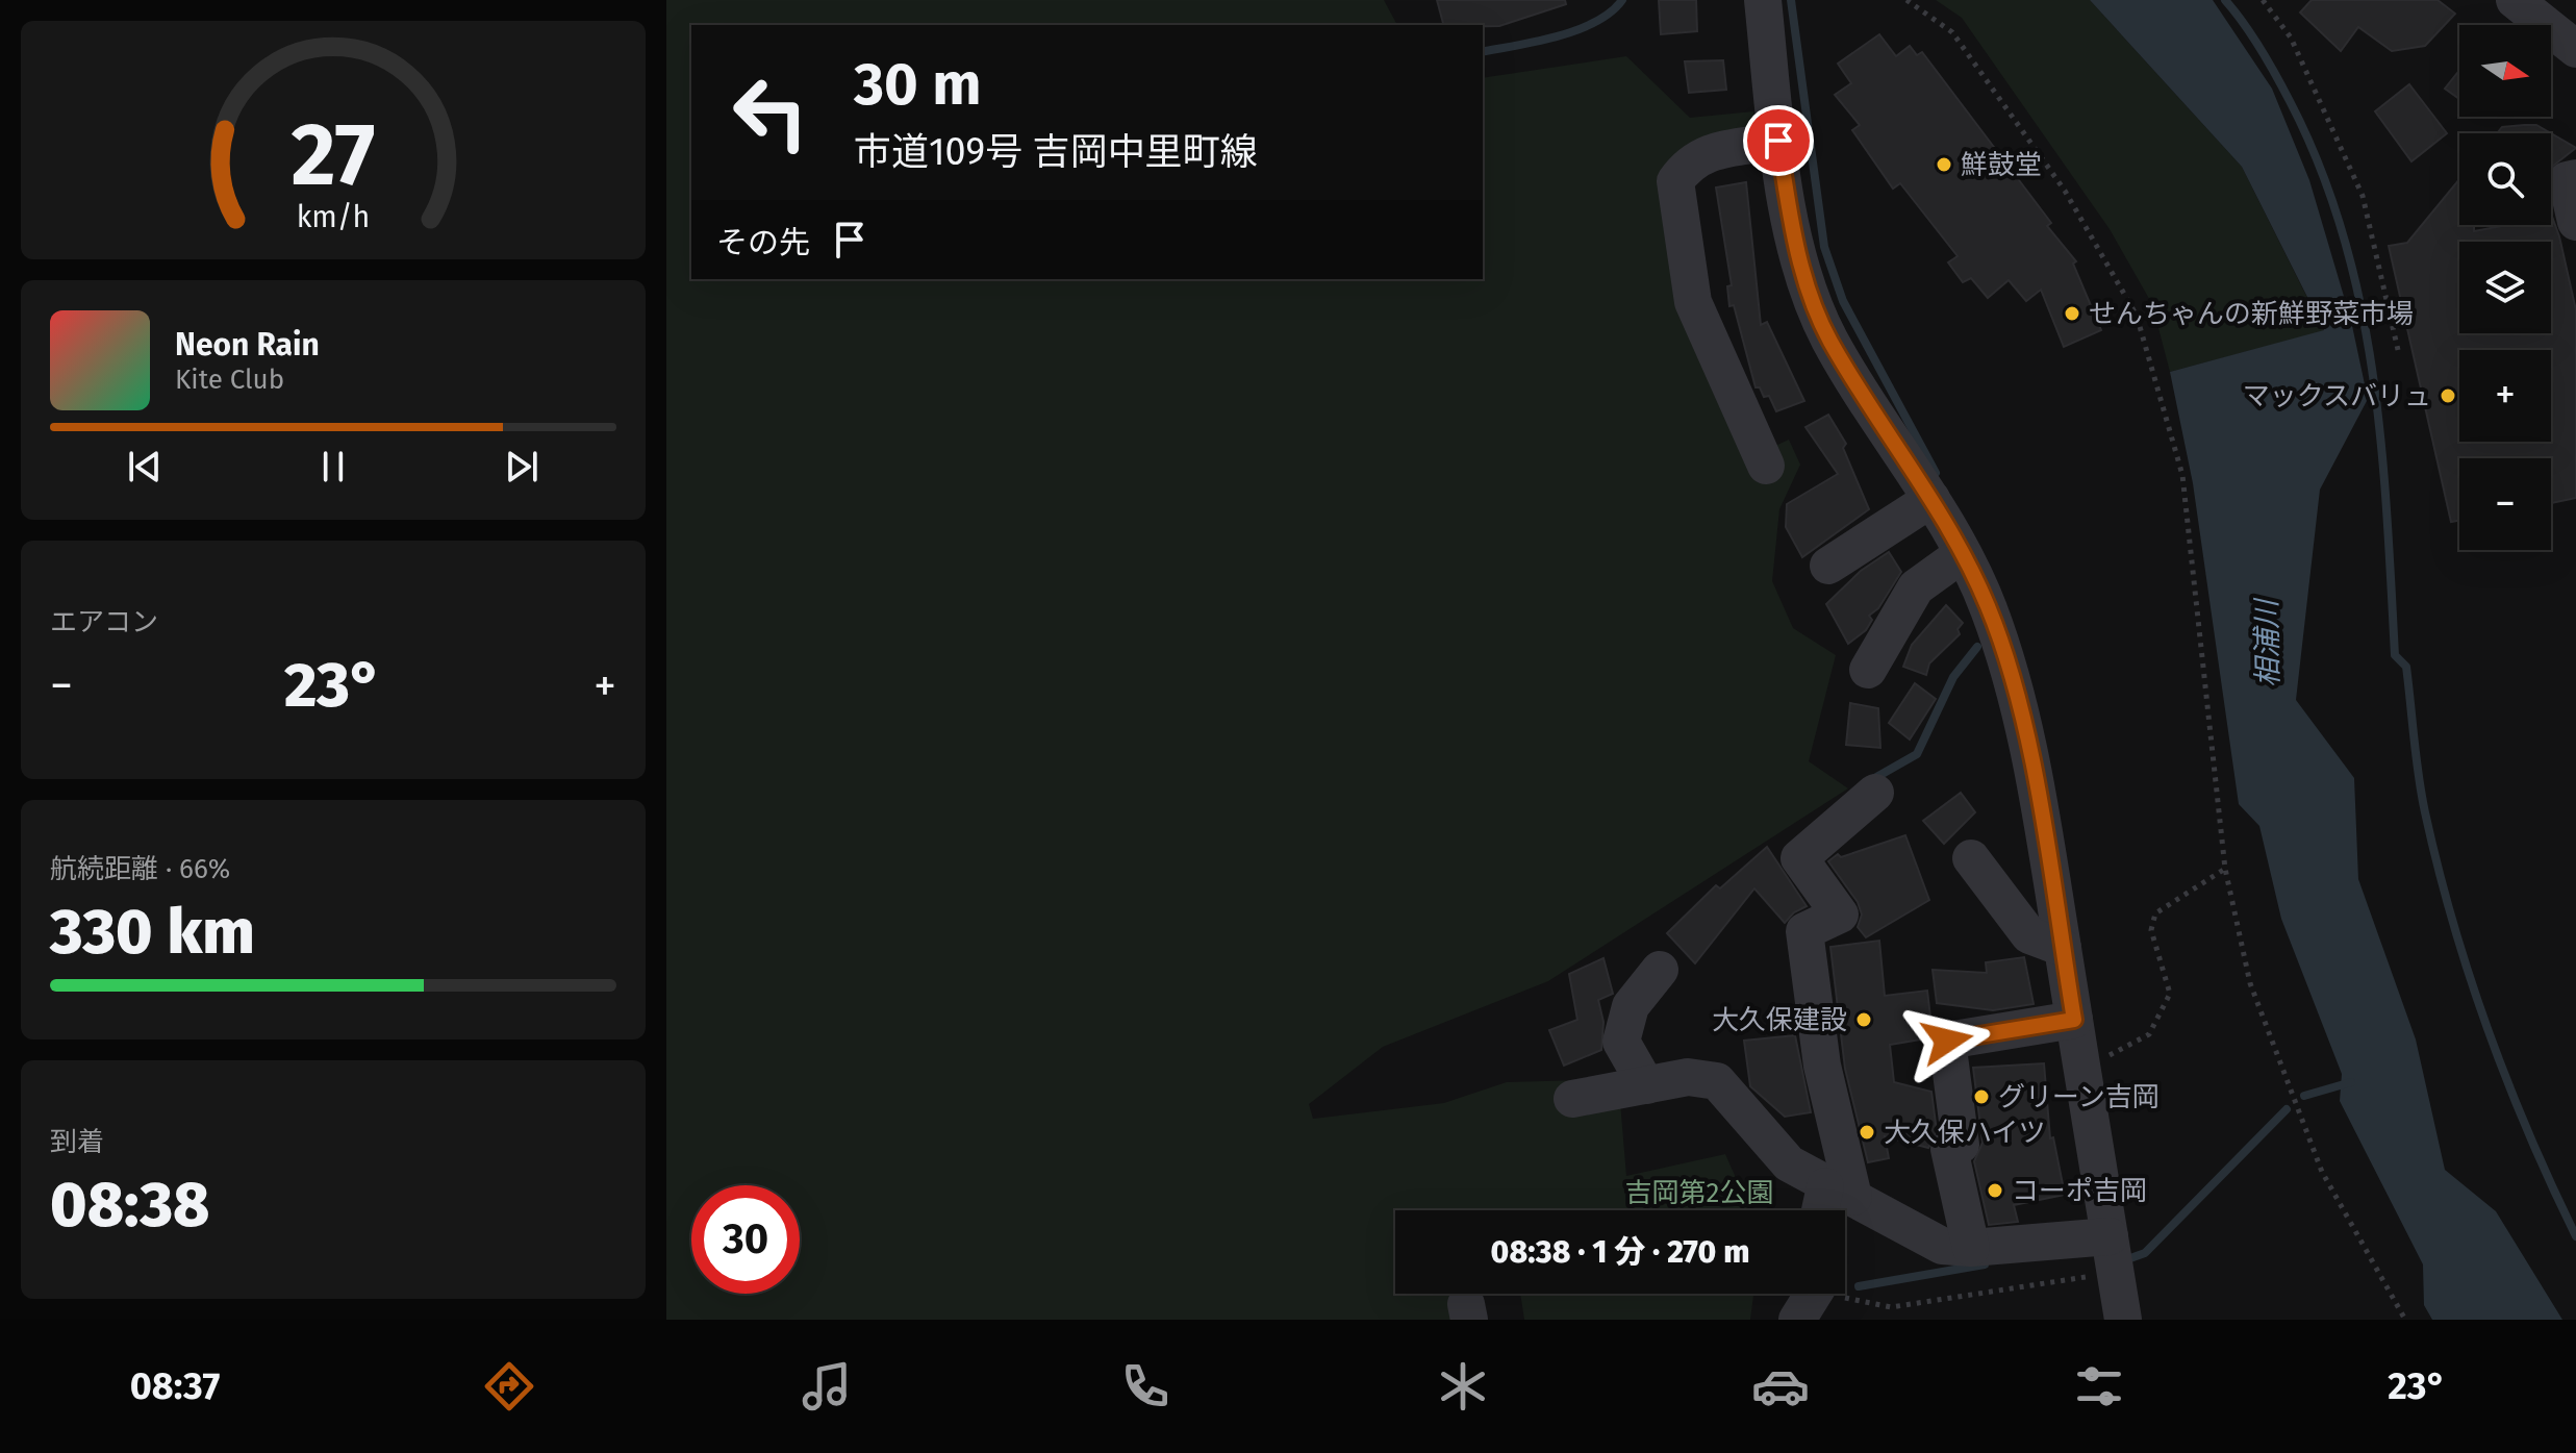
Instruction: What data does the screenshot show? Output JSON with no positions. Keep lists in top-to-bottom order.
{
  "water": ["相浦川"],
  "parks": ["吉岡第2公園"],
  "places": [
    "鮮鼓堂",
    "せんちゃんの新鮮野菜市場",
    "マックスバリュ",
    "大久保建設",
    "グリーン吉岡",
    "大久保ハイツ",
    "コーポ吉岡"
  ],
  "north": "right",
  "page": {
    "map_buttons": ["+", "−"],
    "turn": ["30 m", "市道109号 吉岡中里町線"],
    "then": "その先",
    "song": ["Neon Rain", "Kite Club"],
    "tile": [
      "エアコン",
      ["航続距離 · 66%", "330 km"],
      ["到着", "08:38"]
    ],
    "heat": ["−", "23°", "+"],
    "limit": "30",
    "trip": "08:38 · 1 分 · 270 m",
    "tabs": ["08:37", "23°"],
    "gauge": ["27", "km/h"]
  }
}
